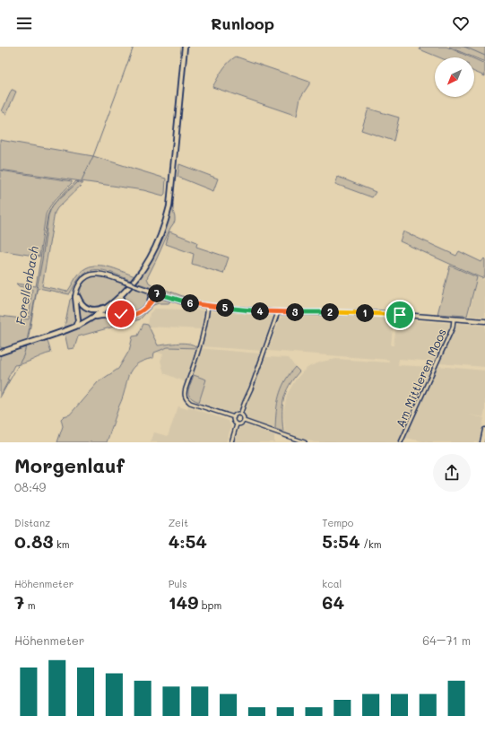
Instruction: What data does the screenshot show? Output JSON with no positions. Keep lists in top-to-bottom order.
{
  "streets": {
    "street": ["Am Mittleren Moos"]
  },
  "water": ["Forellenbach"],
  "north": "bottom left",
  "page": {
    "header": "Runloop",
    "pins": [
      "7",
      "6",
      "5",
      "4",
      "2",
      "3",
      "1"
    ],
    "heading": ["Morgenlauf", "08:49"],
    "stats": [
      ["Distanz", "0.83 km"],
      ["Zeit", "4:54"],
      ["Tempo", "5:54 /km"],
      ["Höhenmeter", "7 m"],
      ["Puls", "149 bpm"],
      ["kcal", "64"]
    ],
    "chart": ["Höhenmeter", "64–71 m"]
  }
}
